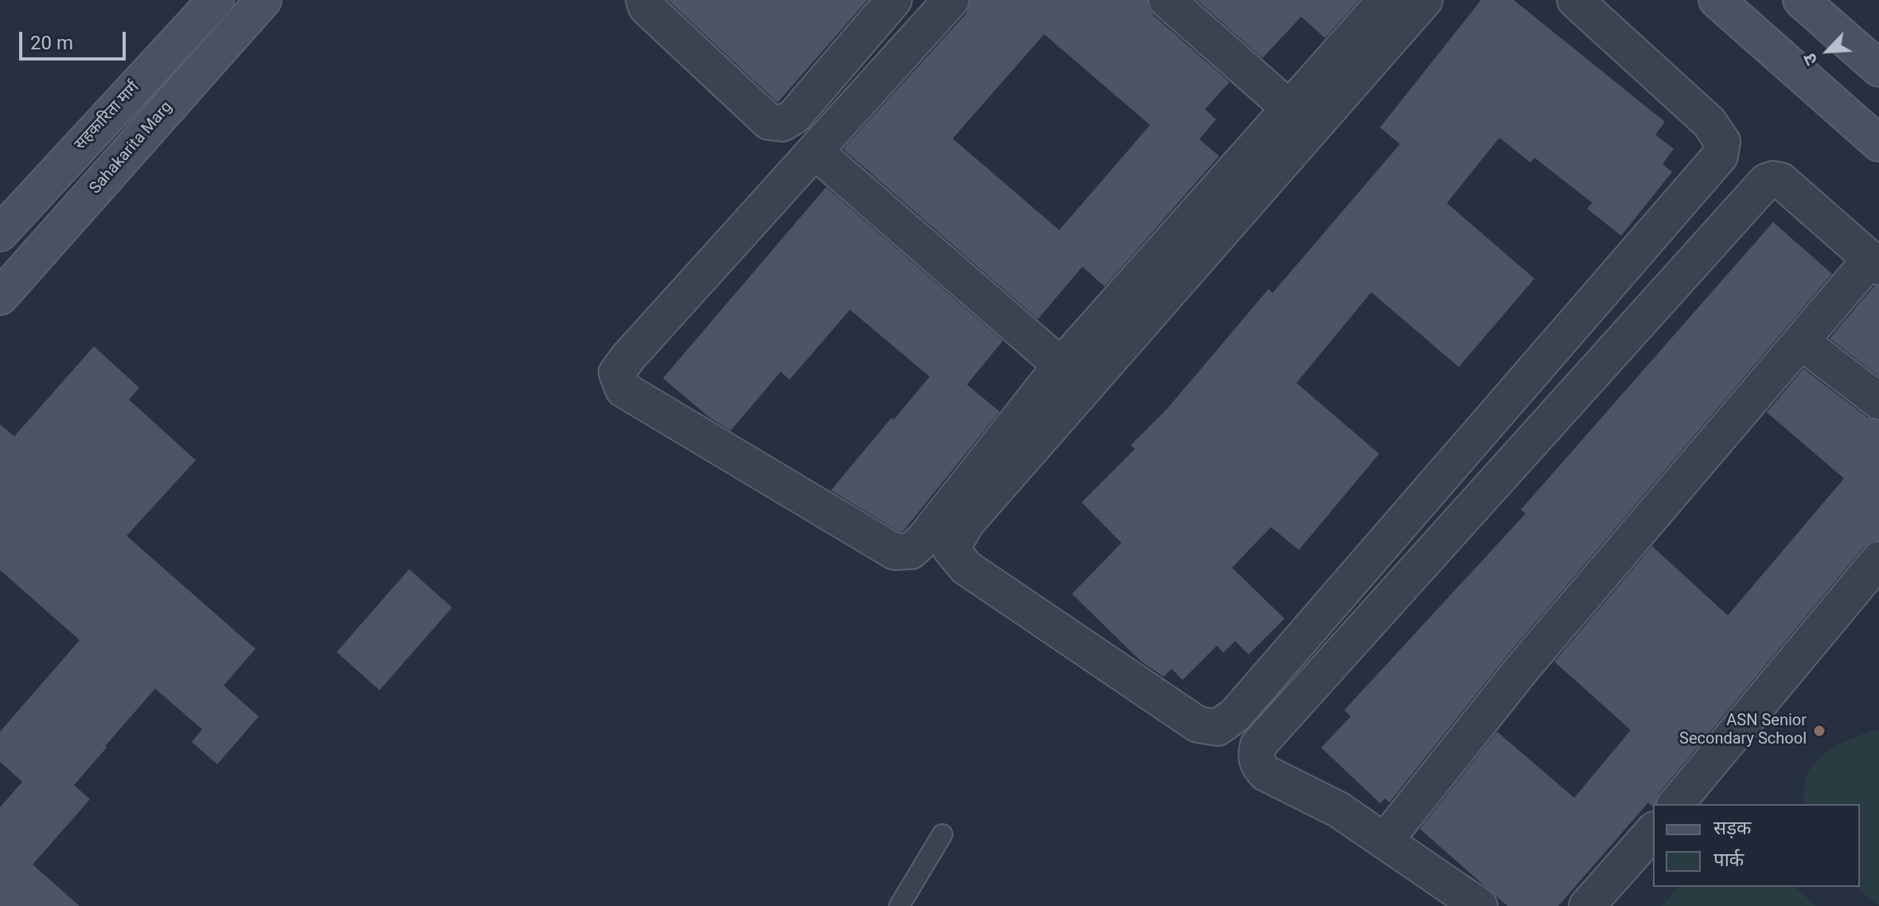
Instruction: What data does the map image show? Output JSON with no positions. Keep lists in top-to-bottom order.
{
  "streets": {
    "street": ["सहकारिता मार्ग", "Sahakarita Marg"]
  },
  "places": ["ASN Senior Secondary School"],
  "legend": ["सड़क", "पार्क"],
  "scale_bar": "20 m",
  "north": "bottom left"
}
